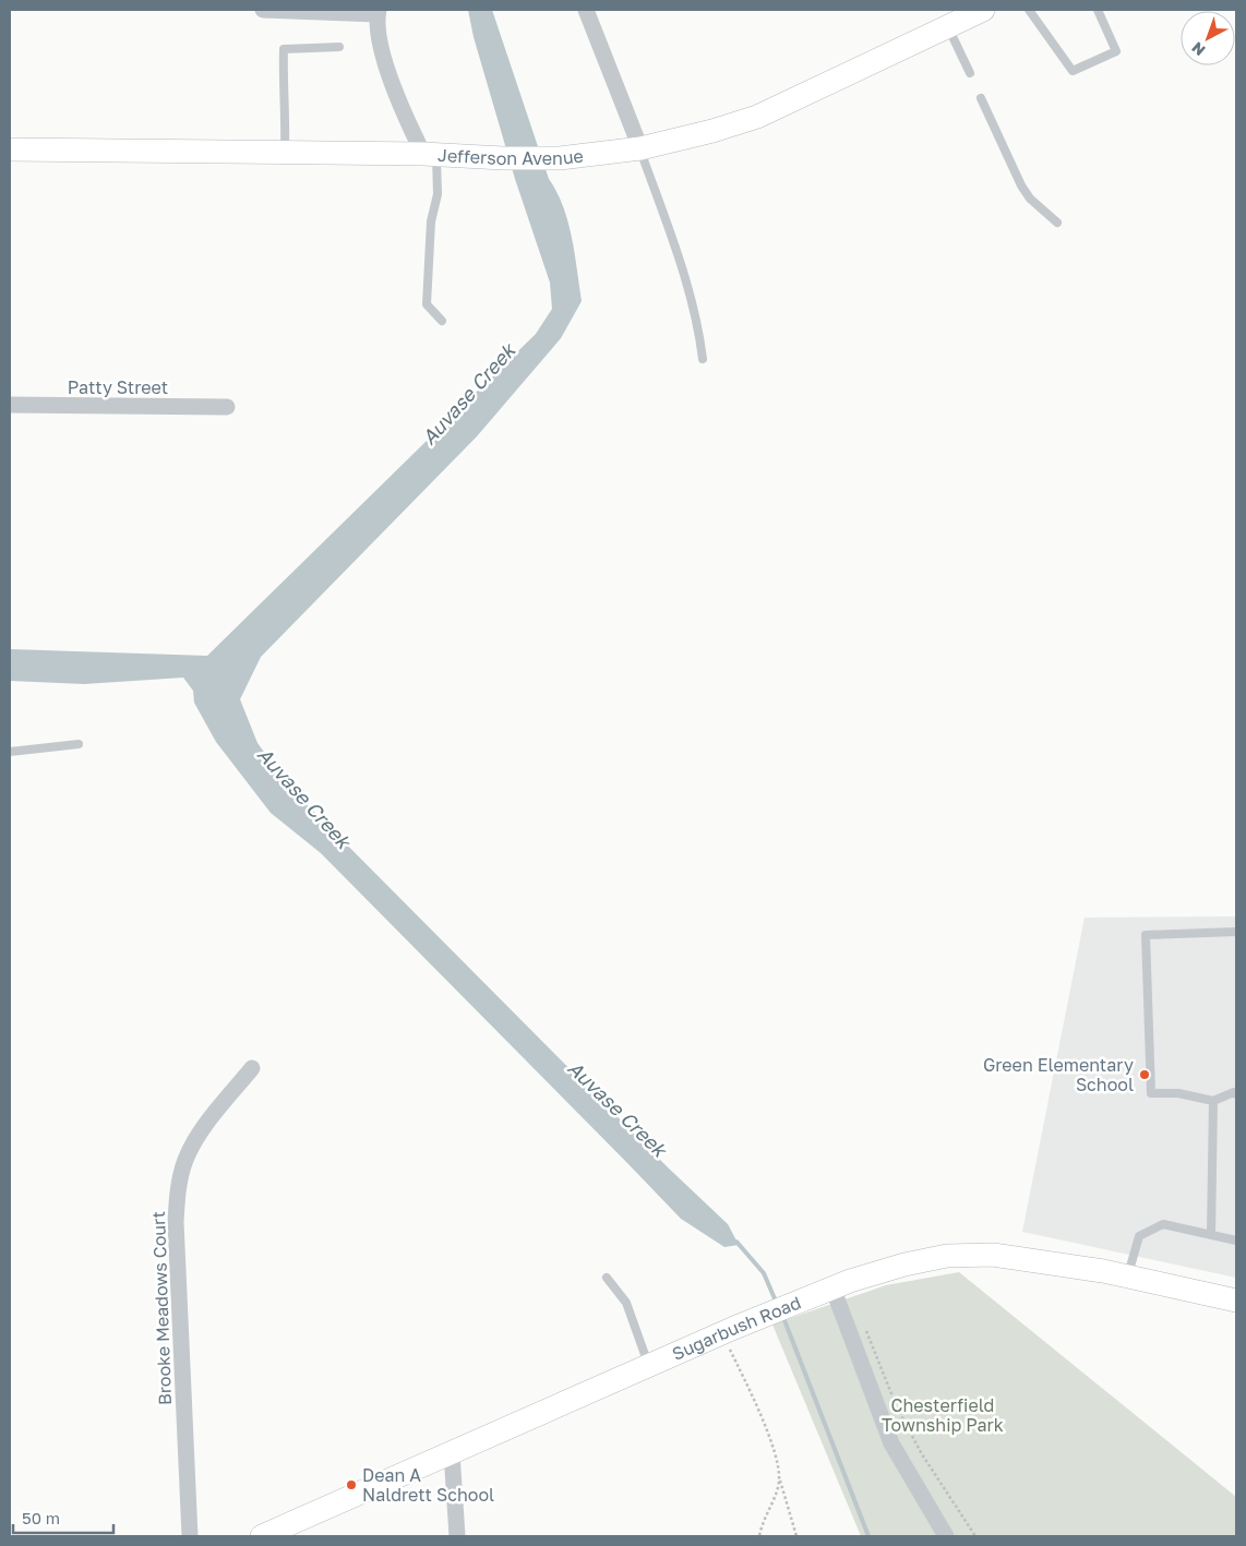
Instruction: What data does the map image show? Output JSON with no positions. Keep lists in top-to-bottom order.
{
  "streets": {
    "street": [
      "Jefferson Avenue",
      "Patty Street",
      "Brooke Meadows Court",
      "Sugarbush Road"
    ]
  },
  "water": ["Auvase Creek"],
  "parks": ["Chesterfield Township Park"],
  "places": ["Green Elementary School", "Dean A Naldrett School"],
  "scale_bar": "50 m",
  "north": "bottom left"
}
